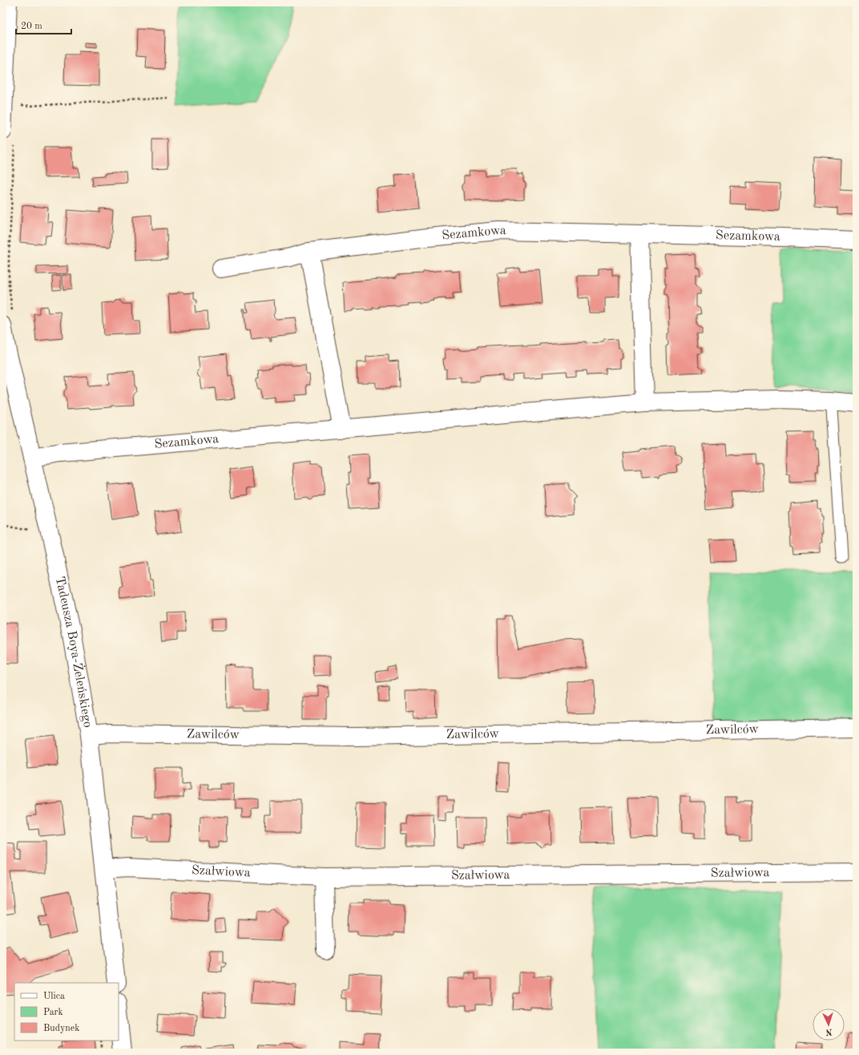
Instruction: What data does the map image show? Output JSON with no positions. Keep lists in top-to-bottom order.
{
  "streets": {
    "street": [
      "Sezamkowa",
      "Tadeusza Boya-Żeleńskiego",
      "Zawilców",
      "Szałwiowa"
    ]
  },
  "crossings": [
    ["Sezamkowa", "Tadeusza Boya-Żeleńskiego"],
    ["Tadeusza Boya-Żeleńskiego", "Zawilców"],
    ["Tadeusza Boya-Żeleńskiego", "Szałwiowa"]
  ],
  "legend": ["Ulica", "Park", "Budynek"],
  "scale_bar": "20 m",
  "north": "bottom"
}
